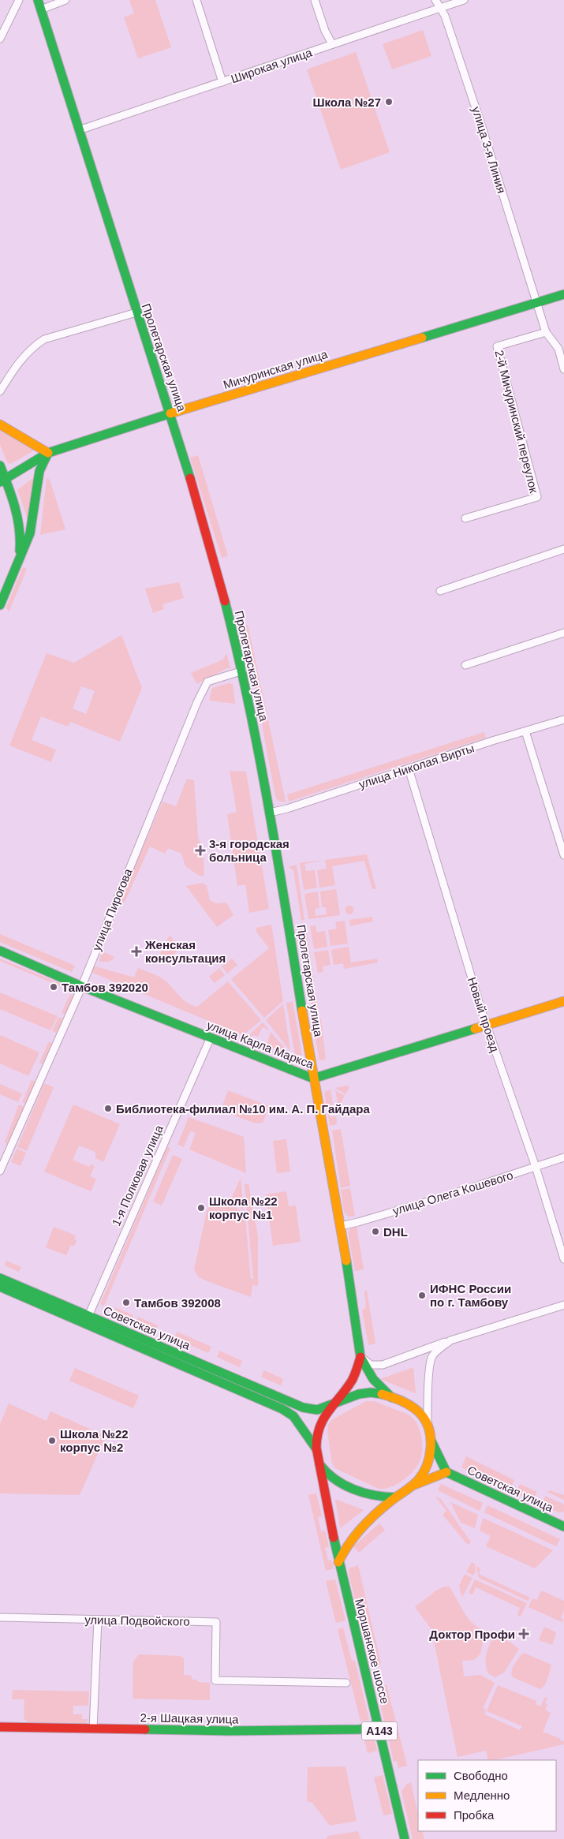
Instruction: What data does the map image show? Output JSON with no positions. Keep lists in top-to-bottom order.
{
  "streets": {
    "main road": [
      "Пролетарская улица",
      "Мичуринская улица",
      "улица Карла Маркса",
      "Советская улица",
      "Моршанское шоссе",
      "2-я Шацкая улица",
      "А143"
    ],
    "street": [
      "Широкая улица",
      "улица 3-я Линия",
      "2-й Мичуринский переулок",
      "улица Николая Вирты",
      "улица Пирогова",
      "Новый проезд",
      "1-я Полковая улица",
      "улица Олега Кошевого",
      "улица Подвойского"
    ]
  },
  "crossings": [
    ["Широкая улица", "улица 3-я Линия"],
    ["Широкая улица", "Пролетарская улица"],
    ["улица 3-я Линия", "Мичуринская улица"],
    ["улица 3-я Линия", "2-й Мичуринский переулок"],
    ["Пролетарская улица", "Мичуринская улица"],
    ["Пролетарская улица", "улица Николая Вирты"],
    ["Пролетарская улица", "улица Пирогова"],
    ["Пролетарская улица", "улица Карла Маркса"],
    ["Пролетарская улица", "улица Олега Кошевого"],
    ["улица Николая Вирты", "Новый проезд"],
    ["улица Пирогова", "улица Карла Маркса"],
    ["Новый проезд", "улица Карла Маркса"],
    ["Новый проезд", "улица Олега Кошевого"],
    ["улица Карла Маркса", "1-я Полковая улица"],
    ["1-я Полковая улица", "Советская улица"],
    ["Советская улица", "Моршанское шоссе"],
    ["Моршанское шоссе", "2-я Шацкая улица"]
  ],
  "places": {
    "other": [
      "Школа №27",
      "Тамбов 392020",
      "Библиотека-филиал №10 им. А. П. Гайдара",
      "Школа №22 корпус №1",
      "DHL",
      "ИФНС России по г. Тамбову",
      "Тамбов 392008",
      "Школа №22 корпус №2"
    ],
    "health": ["3-я городская больница", "Женская консультация", "Доктор Профи"]
  },
  "legend": ["Свободно", "Медленно", "Пробка"]
}
